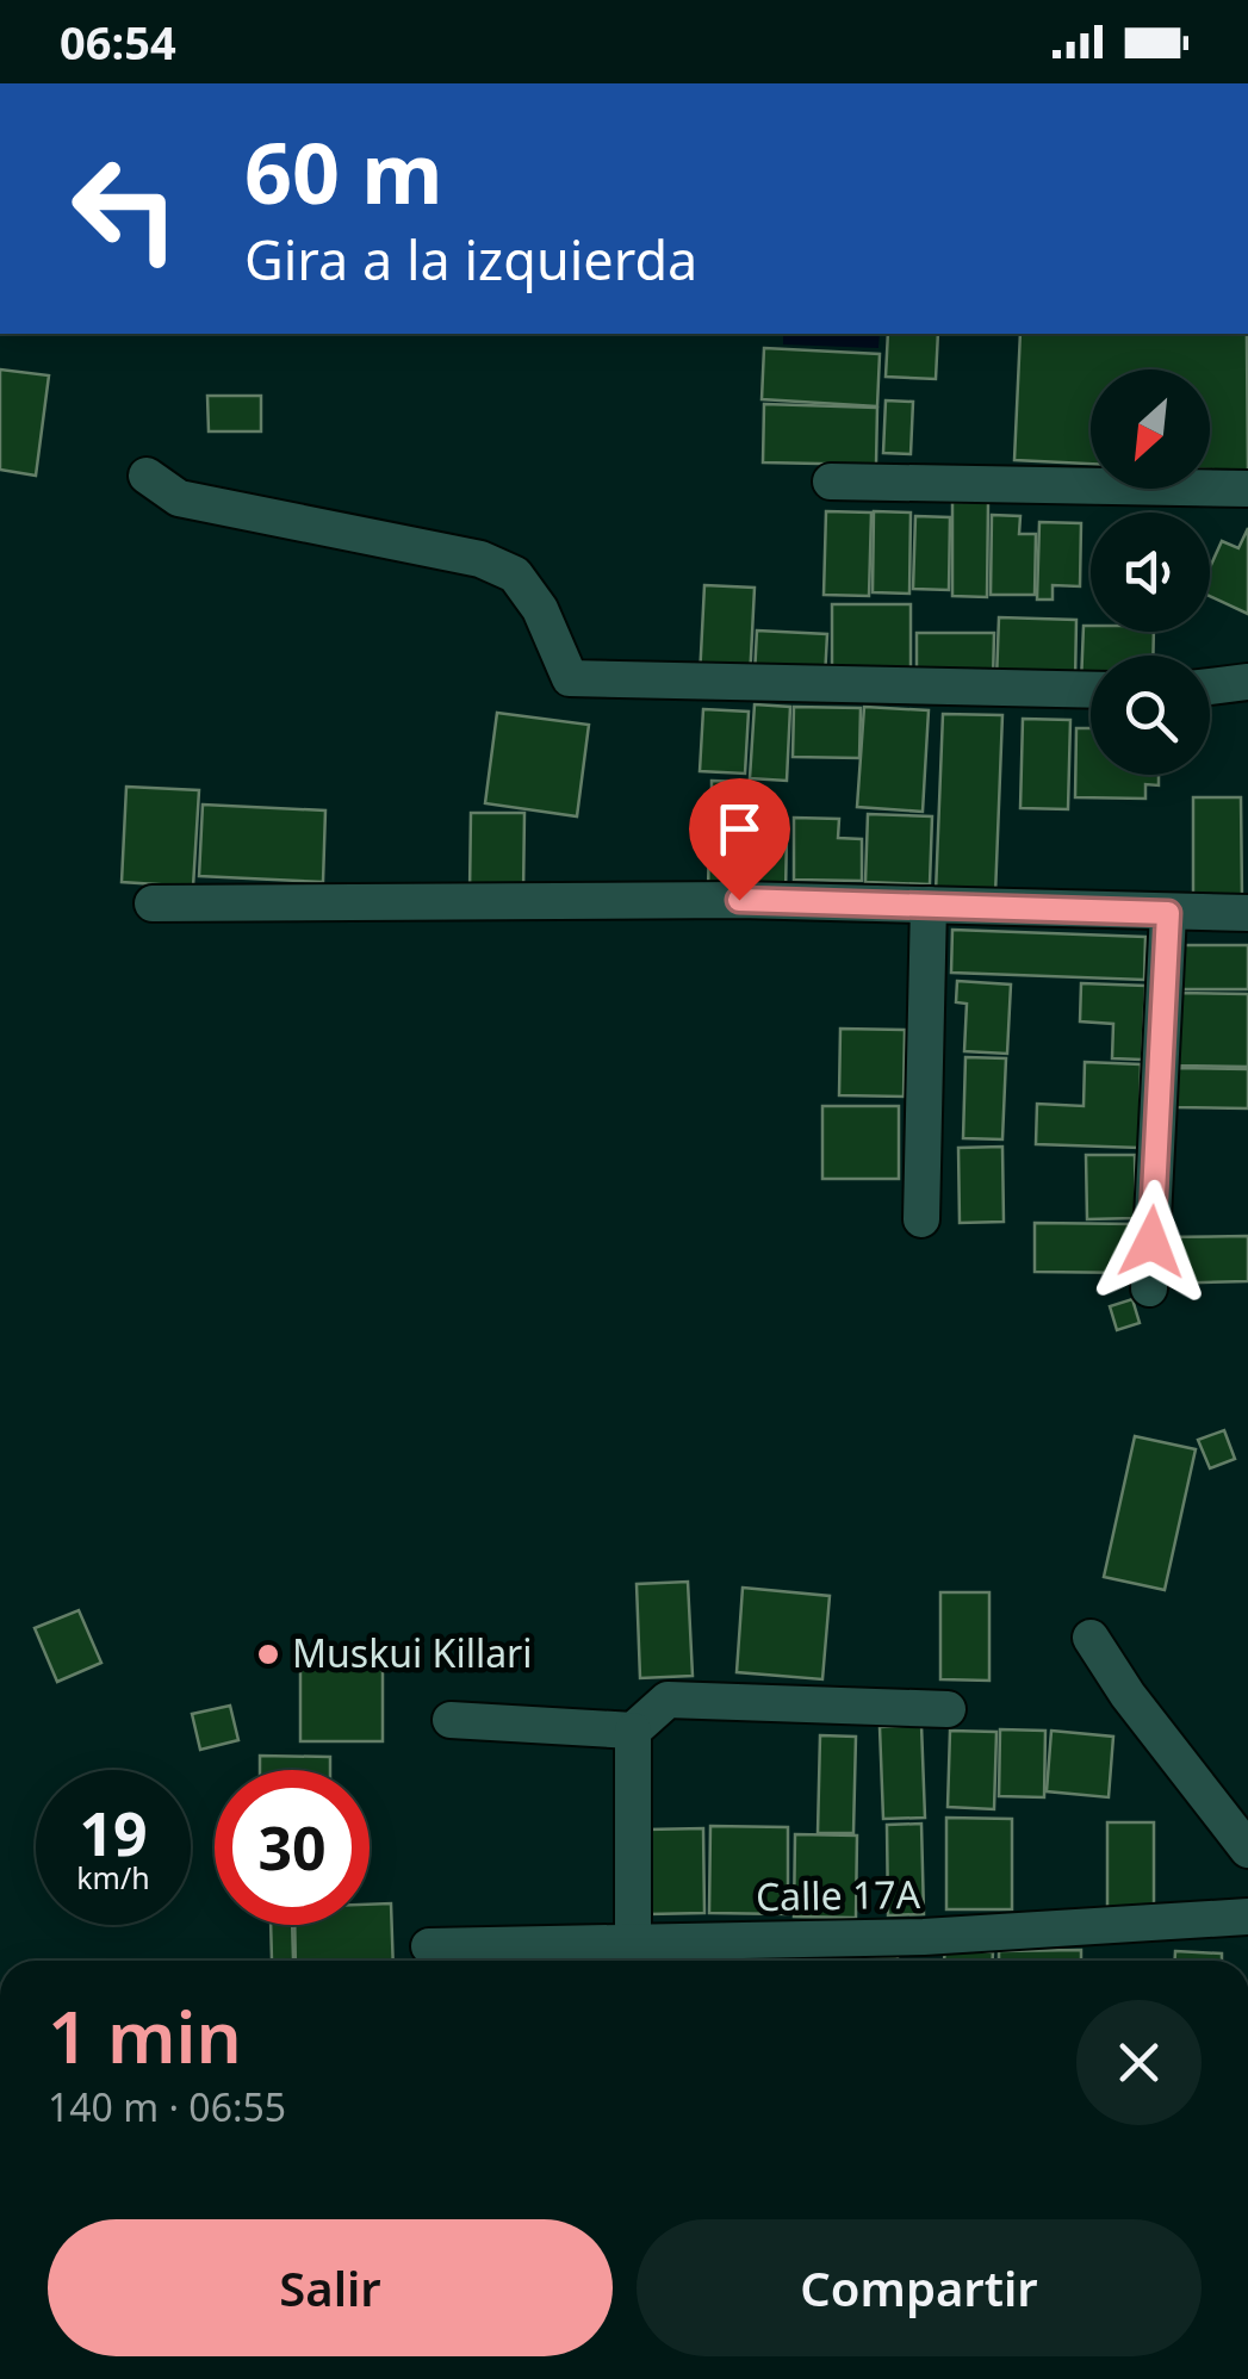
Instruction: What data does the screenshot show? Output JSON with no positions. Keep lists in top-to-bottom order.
{
  "streets": {
    "street": ["Calle 17A"]
  },
  "places": ["Muskui Killari"],
  "north": "bottom left",
  "page": {
    "status": "06:54",
    "turn": ["60 m", "Gira a la izquierda"],
    "speed": "19 km/h",
    "limit": "30",
    "heading": ["1 min", "140 m · 06:55"],
    "buttons": ["Salir", "Compartir"]
  }
}
